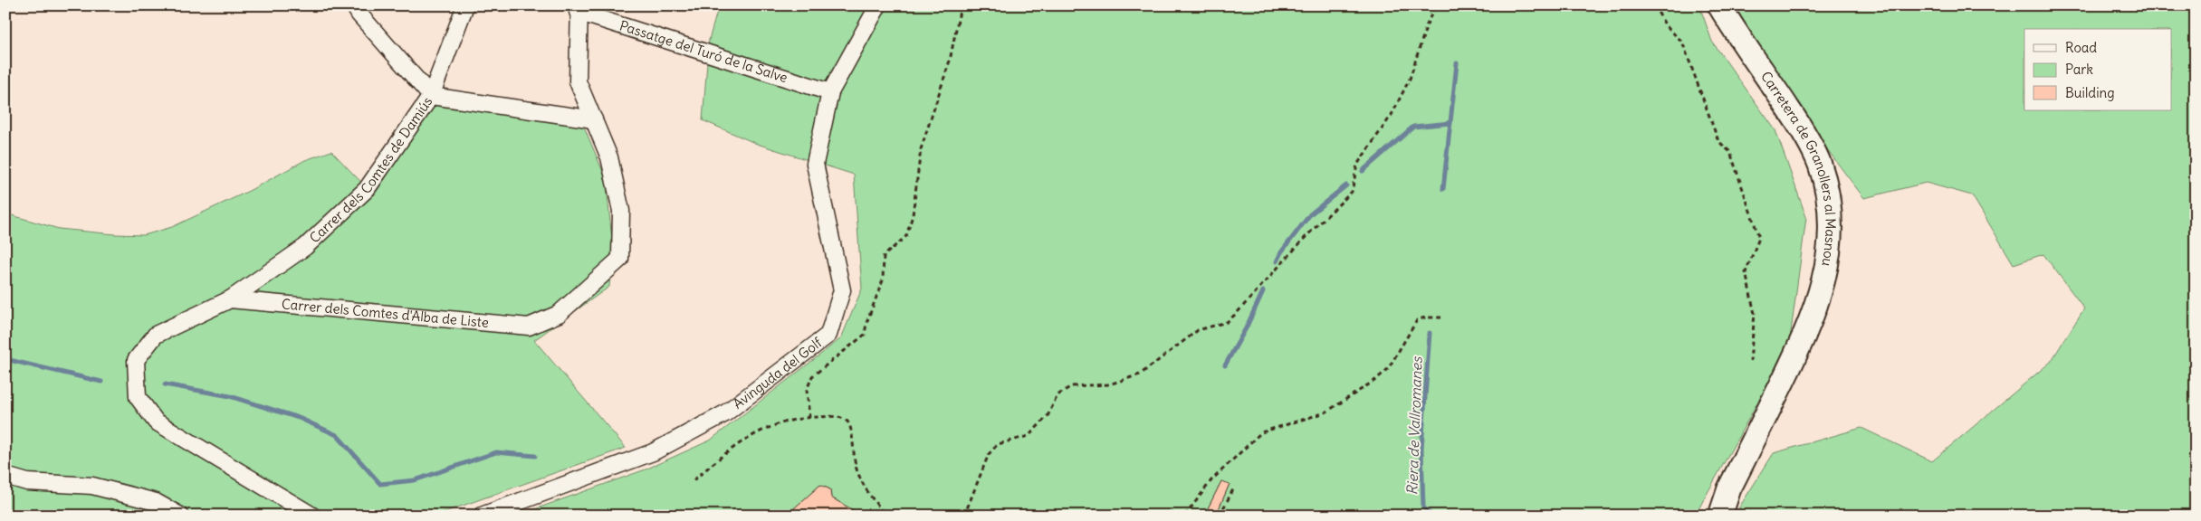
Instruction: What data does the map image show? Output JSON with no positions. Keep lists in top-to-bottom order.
{
  "streets": {
    "main road": ["Carretera de Granollers al Masnou"],
    "street": [
      "Passatge del Turó de la Salve",
      "Carrer dels Comtes de Damiús",
      "Carrer dels Comtes d'Alba de Liste",
      "Avinguda del Golf"
    ]
  },
  "crossings": [
    ["Passatge del Turó de la Salve", "Carrer dels Comtes d'Alba de Liste"],
    ["Passatge del Turó de la Salve", "Avinguda del Golf"],
    ["Carrer dels Comtes de Damiús", "Carrer dels Comtes d'Alba de Liste"]
  ],
  "water": ["Riera de Vallromanes"],
  "legend": ["Road", "Park", "Building"]
}
